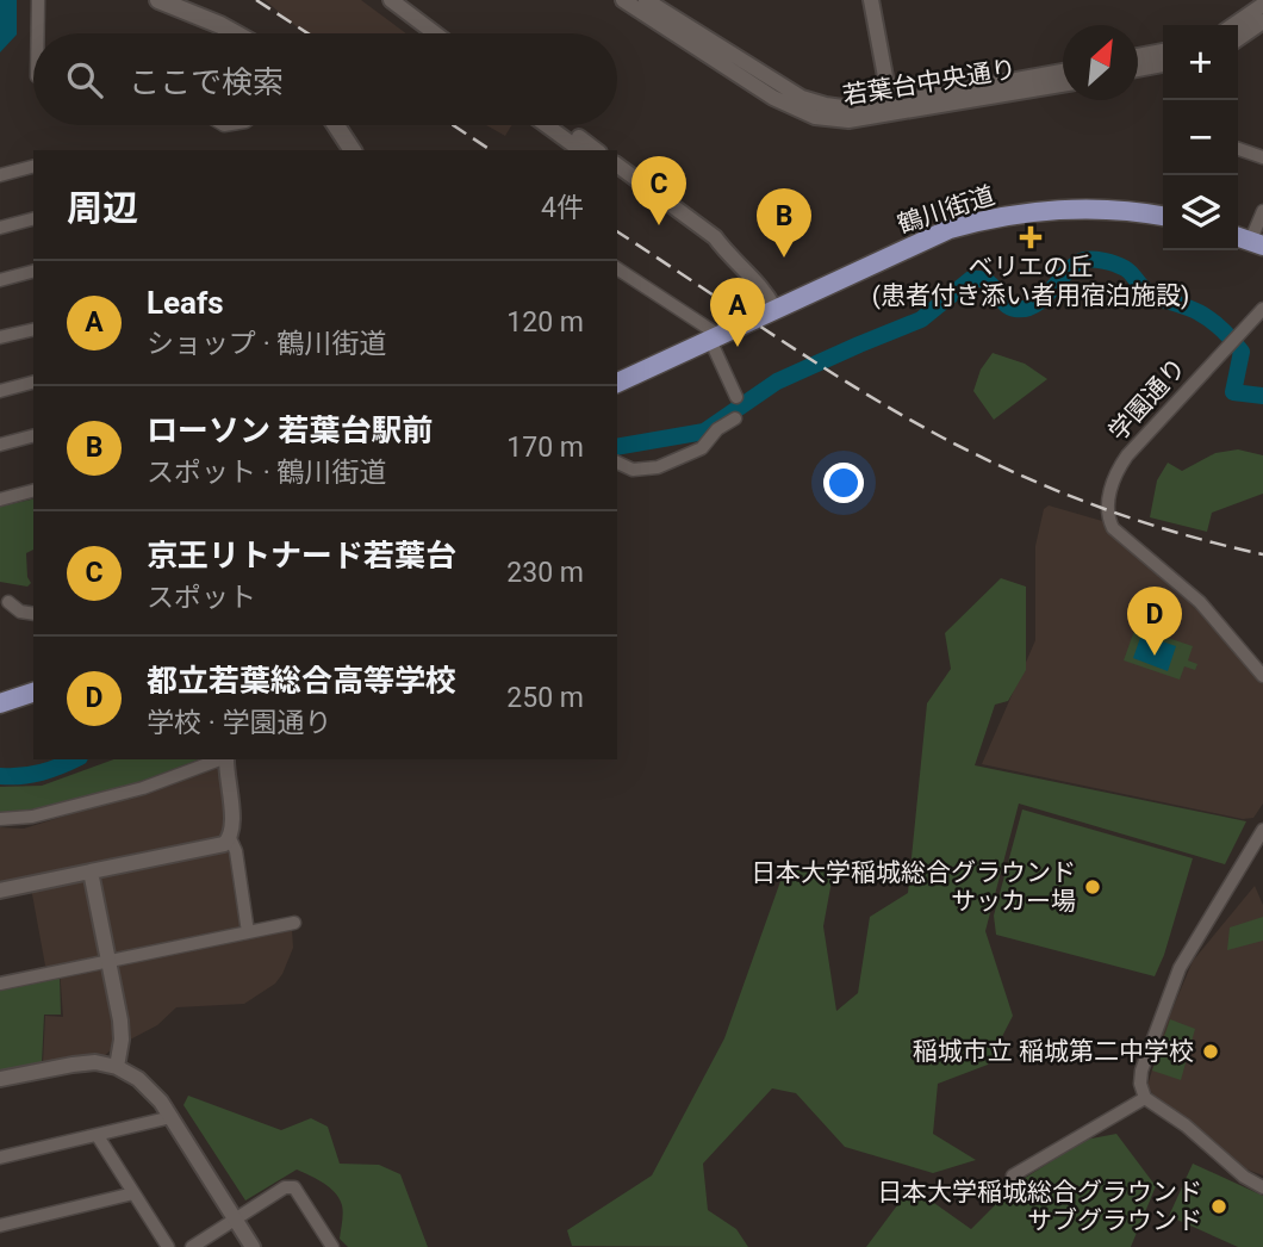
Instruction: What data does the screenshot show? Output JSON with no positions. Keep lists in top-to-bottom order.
{
  "streets": {
    "main road": ["鶴川街道"],
    "street": ["若葉台中央通り", "学園通り"]
  },
  "places": {
    "health": ["ベリエの丘 (患者付き添い者用宿泊施設)"],
    "other": ["日本大学稲城総合グラウンド サッカー場", "稲城市立 稲城第二中学校", "日本大学稲城総合グラウンド サブグラウンド"]
  },
  "north": "top right",
  "page": {
    "map_buttons": ["+", "−"],
    "search": "ここで検索",
    "heading": ["周辺", "4件"],
    "pins": [
      "C",
      "B",
      "A",
      "D"
    ],
    "list": [
      {
        "mark": "A",
        "name": "Leafs",
        "note": "ショップ · 鶴川街道",
        "value": "120 m"
      },
      {
        "mark": "B",
        "name": "ローソン 若葉台駅前",
        "note": "スポット · 鶴川街道",
        "value": "170 m"
      },
      {
        "mark": "C",
        "name": "京王リトナード若葉台",
        "note": "スポット",
        "value": "230 m"
      },
      {
        "mark": "D",
        "name": "都立若葉総合高等学校",
        "note": "学校 · 学園通り",
        "value": "250 m"
      }
    ]
  }
}
